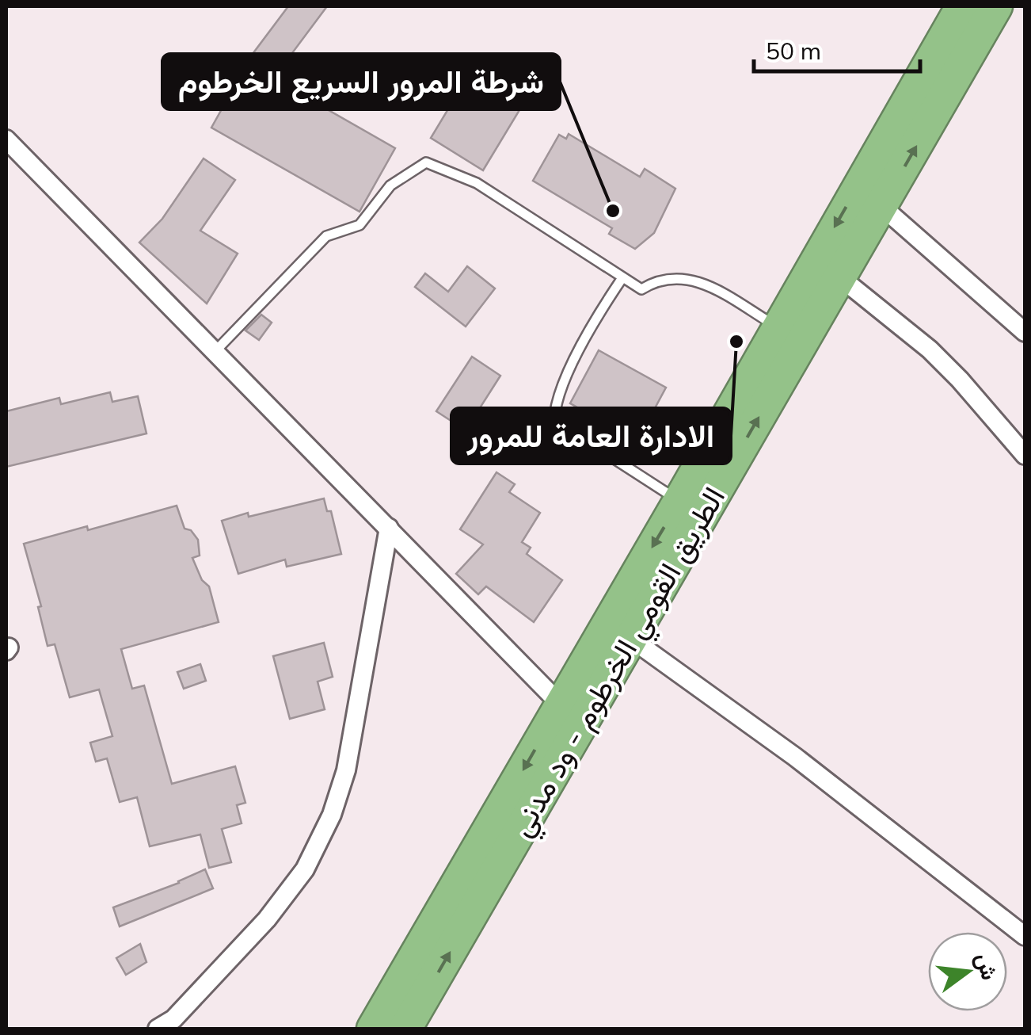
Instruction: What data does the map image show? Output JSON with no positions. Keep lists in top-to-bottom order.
{
  "streets": {
    "highway": ["الطريق القومي الخرطوم - ود مدني"]
  },
  "places": ["شرطة المرور السريع الخرطوم", "الادارة العامة للمرور"],
  "scale_bar": "50 m",
  "north": "right"
}
